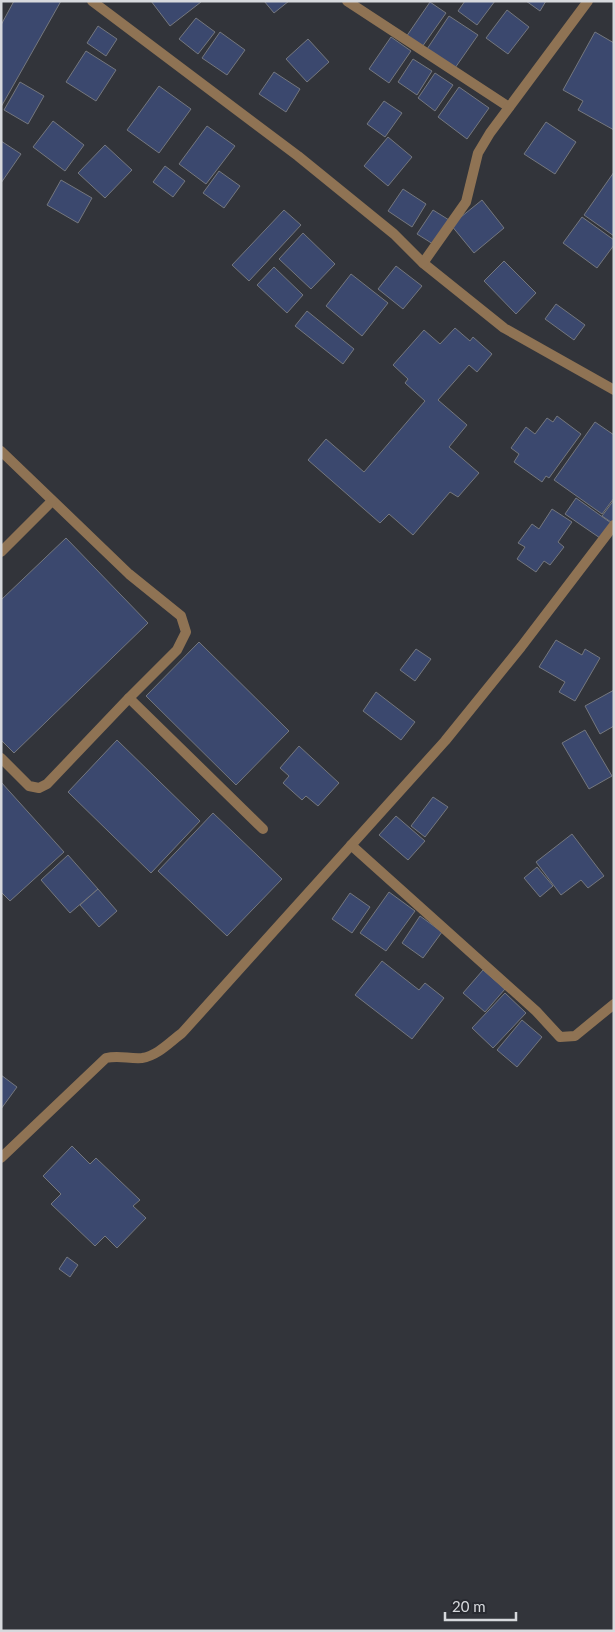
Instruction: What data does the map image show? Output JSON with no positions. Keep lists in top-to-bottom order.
{
  "scale_bar": "20 m"
}
